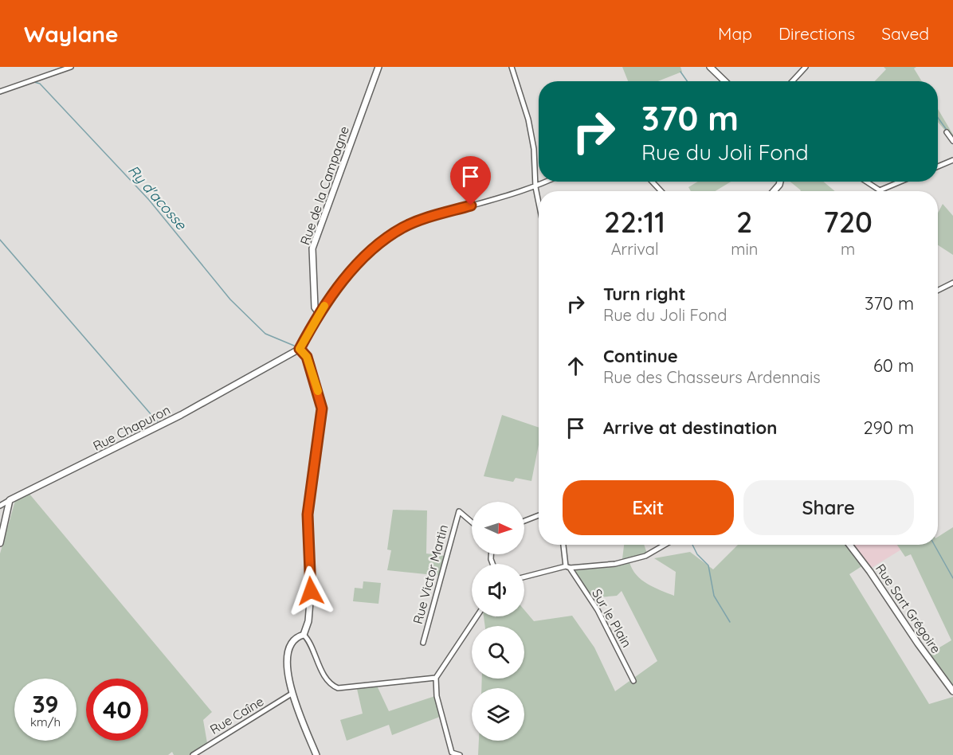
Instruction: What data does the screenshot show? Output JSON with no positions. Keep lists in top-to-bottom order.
{
  "streets": {
    "street": [
      "Rue de la Campagne",
      "Rue Chapuron",
      "Rue Victor Martin",
      "Rue Sart Grégoire",
      "Sur le Plain",
      "Rue Caîne"
    ]
  },
  "water": ["Ry d'acosse"],
  "north": "right",
  "page": {
    "header": "Waylane",
    "nav": ["Map", "Directions", "Saved"],
    "turn": ["370 m", "Rue du Joli Fond"],
    "eta": [
      "22:11",
      "Arrival",
      "2",
      "min",
      "720",
      "m"
    ],
    "list": [
      {
        "name": "Turn right",
        "note": "Rue du Joli Fond",
        "value": "370 m"
      },
      {
        "name": "Continue",
        "note": "Rue des Chasseurs Ardennais",
        "value": "60 m"
      },
      {
        "name": "Arrive at destination",
        "value": "290 m"
      }
    ],
    "buttons": ["Exit", "Share"],
    "speed": "39 km/h",
    "limit": "40"
  }
}
